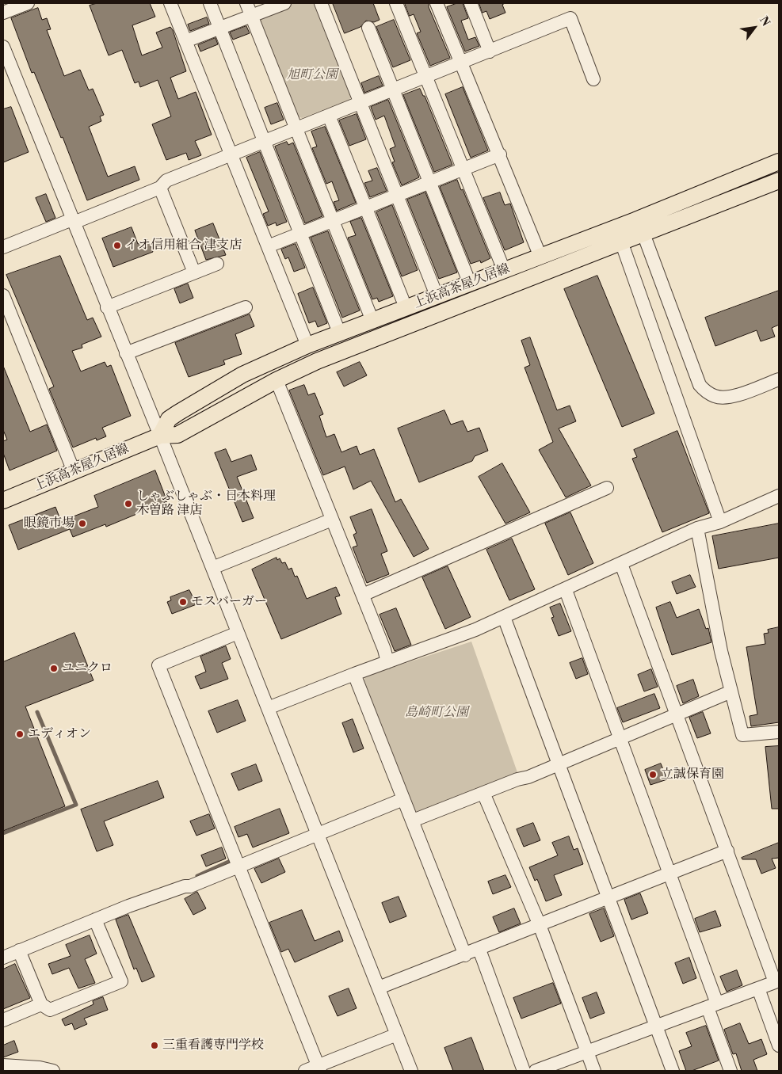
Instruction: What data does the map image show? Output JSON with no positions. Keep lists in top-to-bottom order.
{
  "streets": {
    "main road": ["上浜高茶屋久居線"]
  },
  "parks": ["旭町公園", "島崎町公園"],
  "places": [
    "イオ信用組合 津支店",
    "しゃぶしゃぶ・日本料理 木曽路 津店",
    "眼鏡市場",
    "モスバーガー",
    "ユニクロ",
    "エディオン",
    "立誠保育園",
    "三重看護専門学校"
  ],
  "north": "top right"
}
